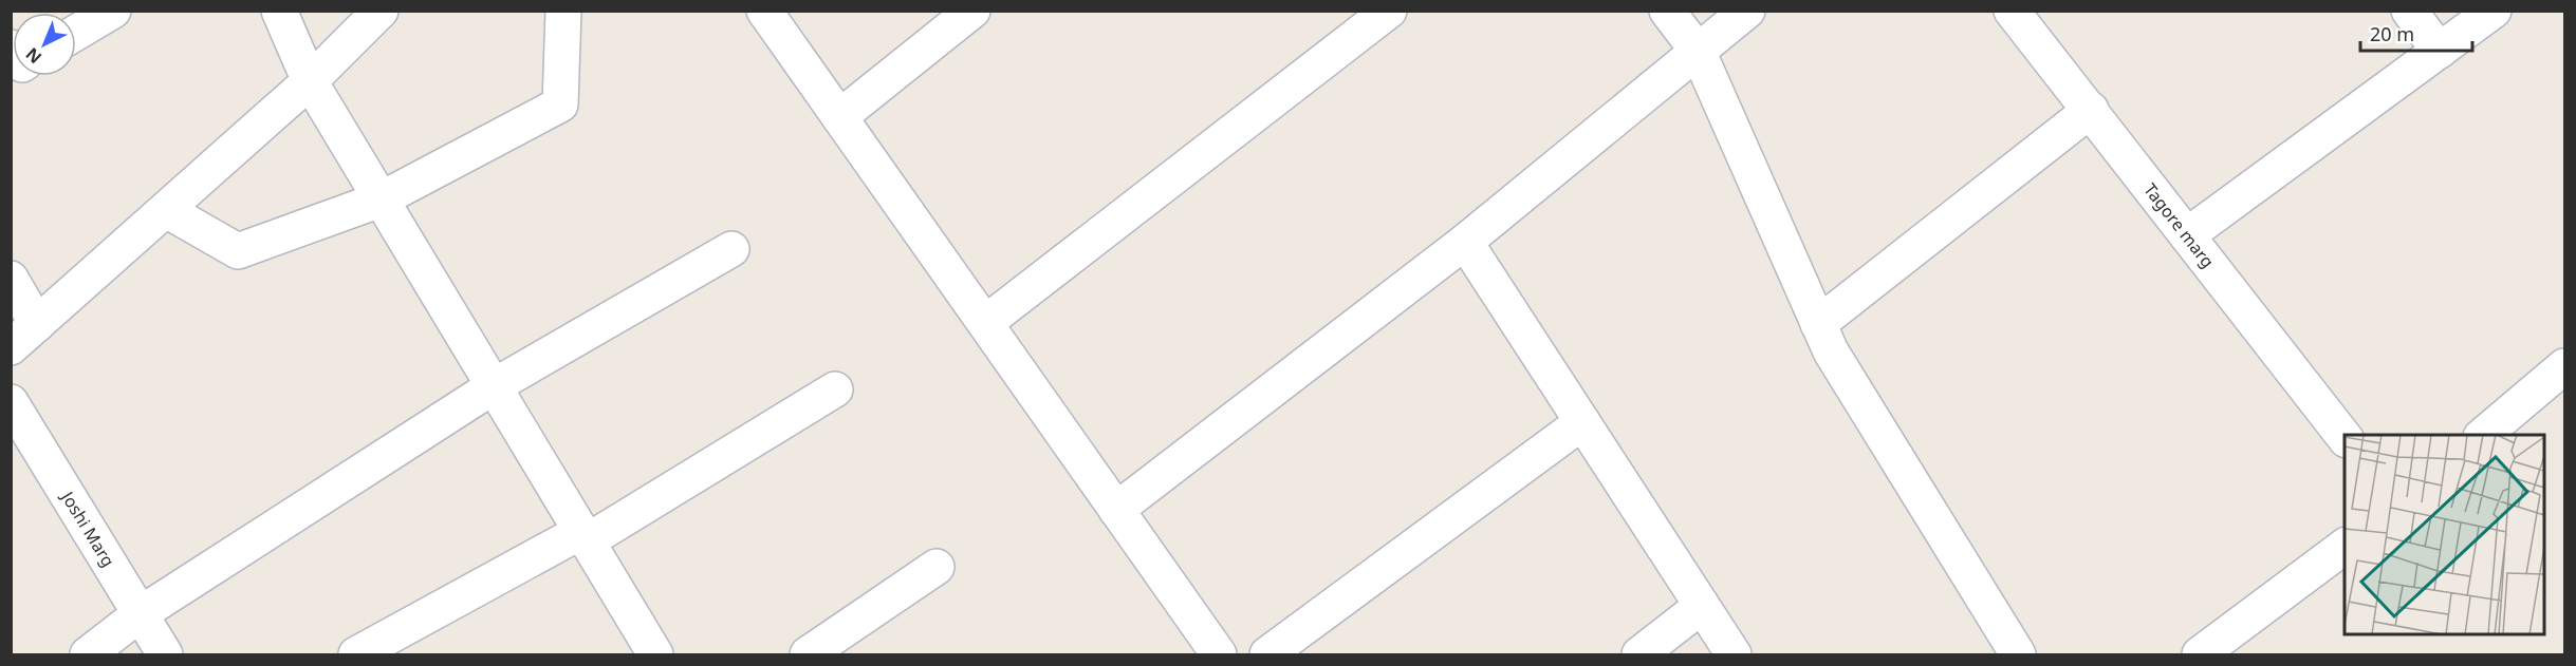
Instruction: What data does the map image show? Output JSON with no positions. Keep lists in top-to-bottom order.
{
  "streets": {
    "street": ["Tagore marg", "Joshi Marg"]
  },
  "scale_bar": "20 m",
  "north": "bottom left"
}
